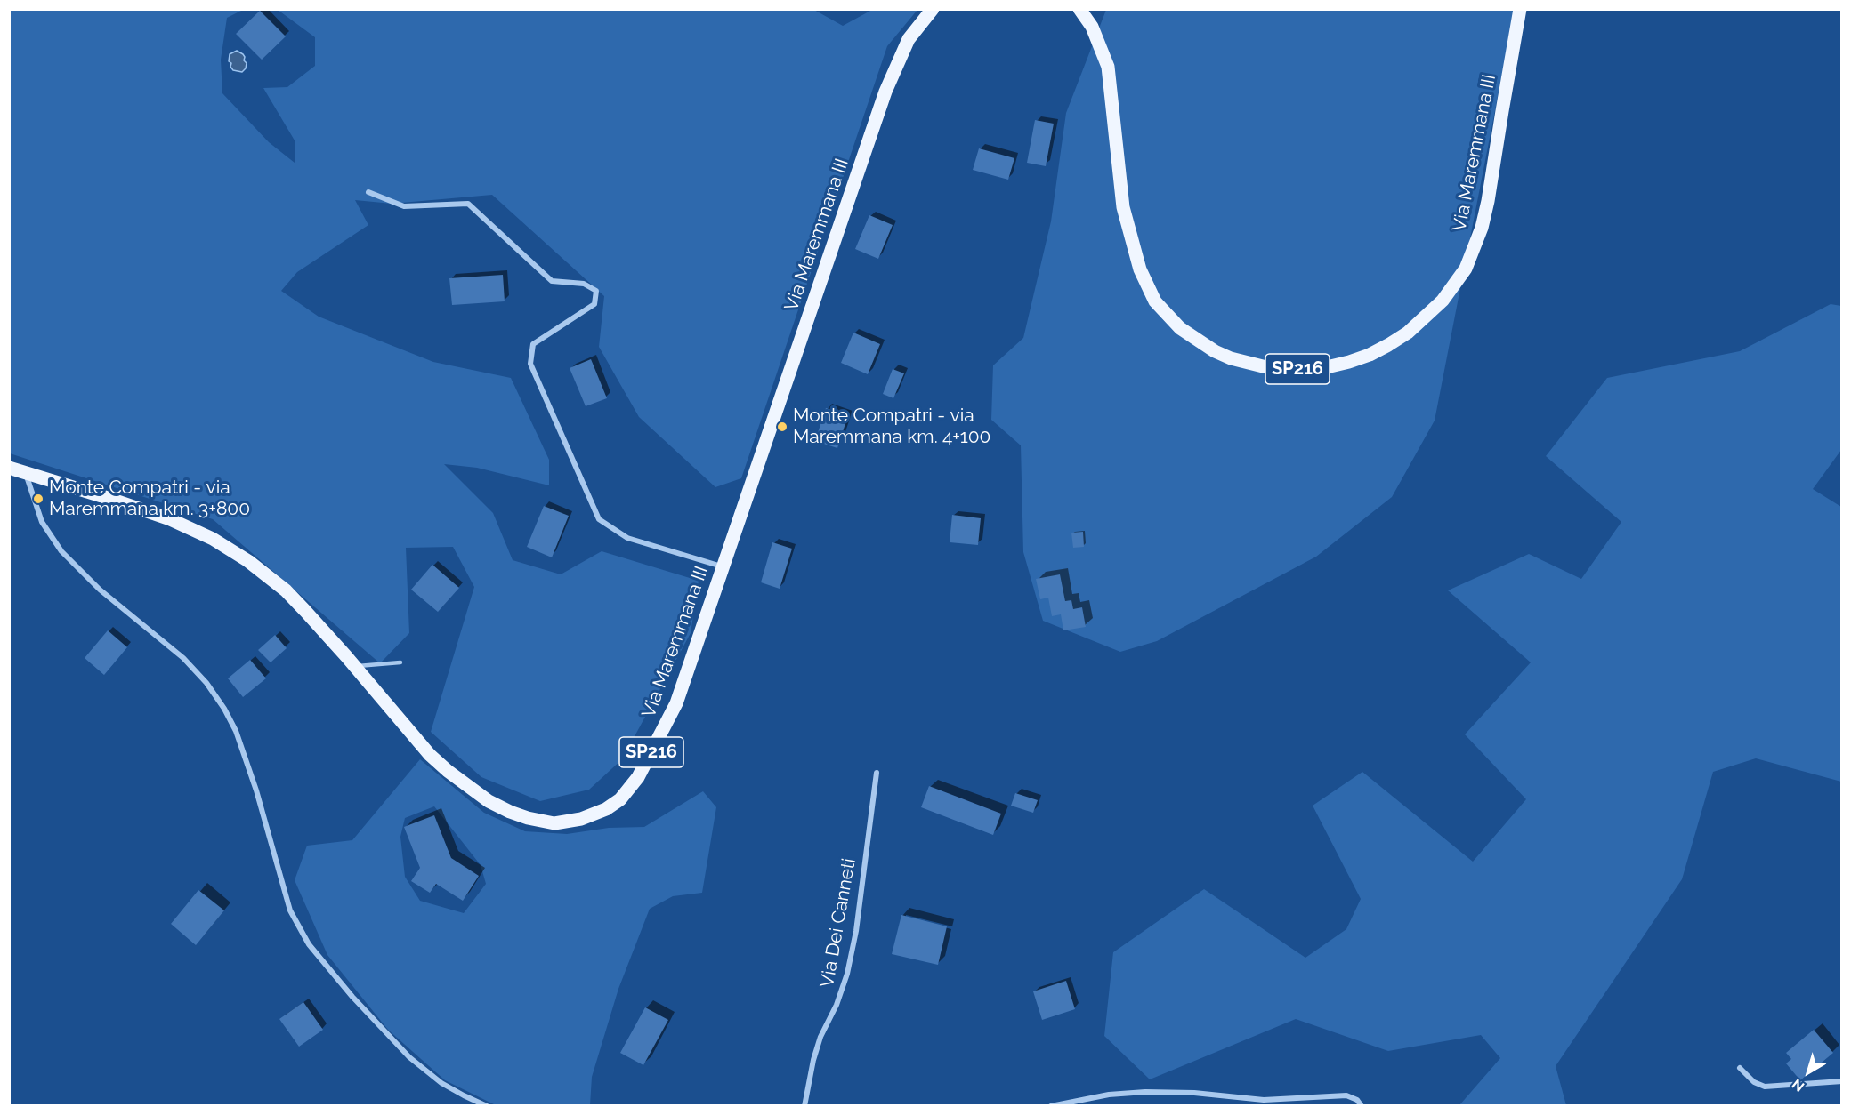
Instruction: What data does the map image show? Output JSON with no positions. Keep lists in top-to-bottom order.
{
  "streets": {
    "main road": ["Via Maremmana III", "SP216"],
    "street": ["Via Dei Canneti"]
  },
  "places": ["Monte Compatri - via Maremmana km. 4+100", "Monte Compatri - via Maremmana km. 3+800"],
  "north": "bottom left"
}
